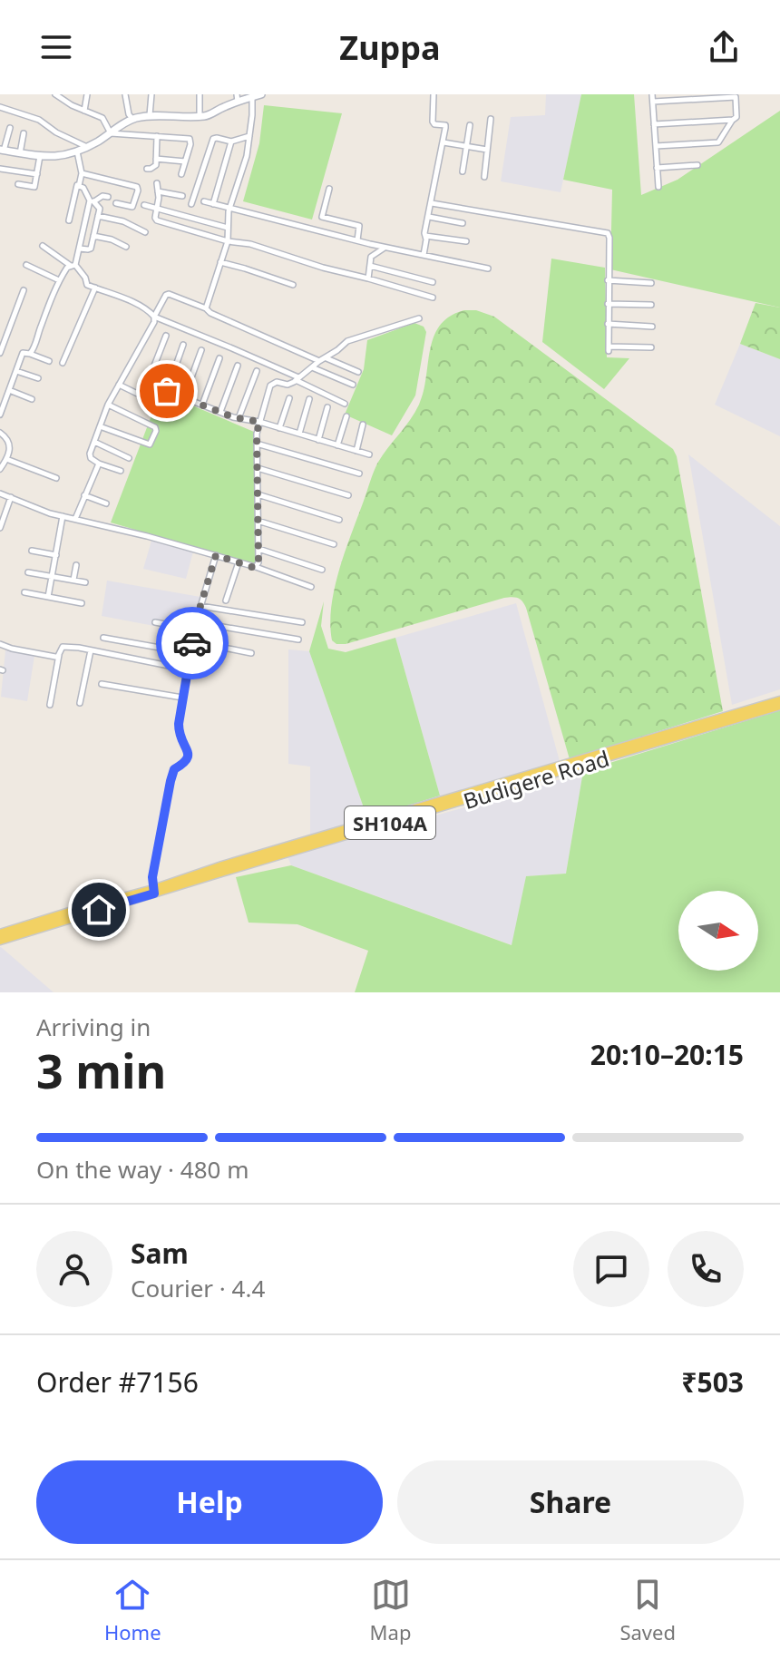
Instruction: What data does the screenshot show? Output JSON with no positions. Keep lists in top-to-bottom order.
{
  "streets": {
    "main road": ["Budigere Road", "SH104A"]
  },
  "north": "right",
  "page": {
    "header": "Zuppa",
    "heading": ["3 min", "Arriving in", "20:10–20:15"],
    "panel": [
      "Sam",
      "Courier · 4.4",
      "Order #7156",
      "₹503"
    ],
    "bar": "On the way · 480 m",
    "buttons": ["Help", "Share"],
    "tabs": ["Home", "Map", "Saved"]
  }
}
